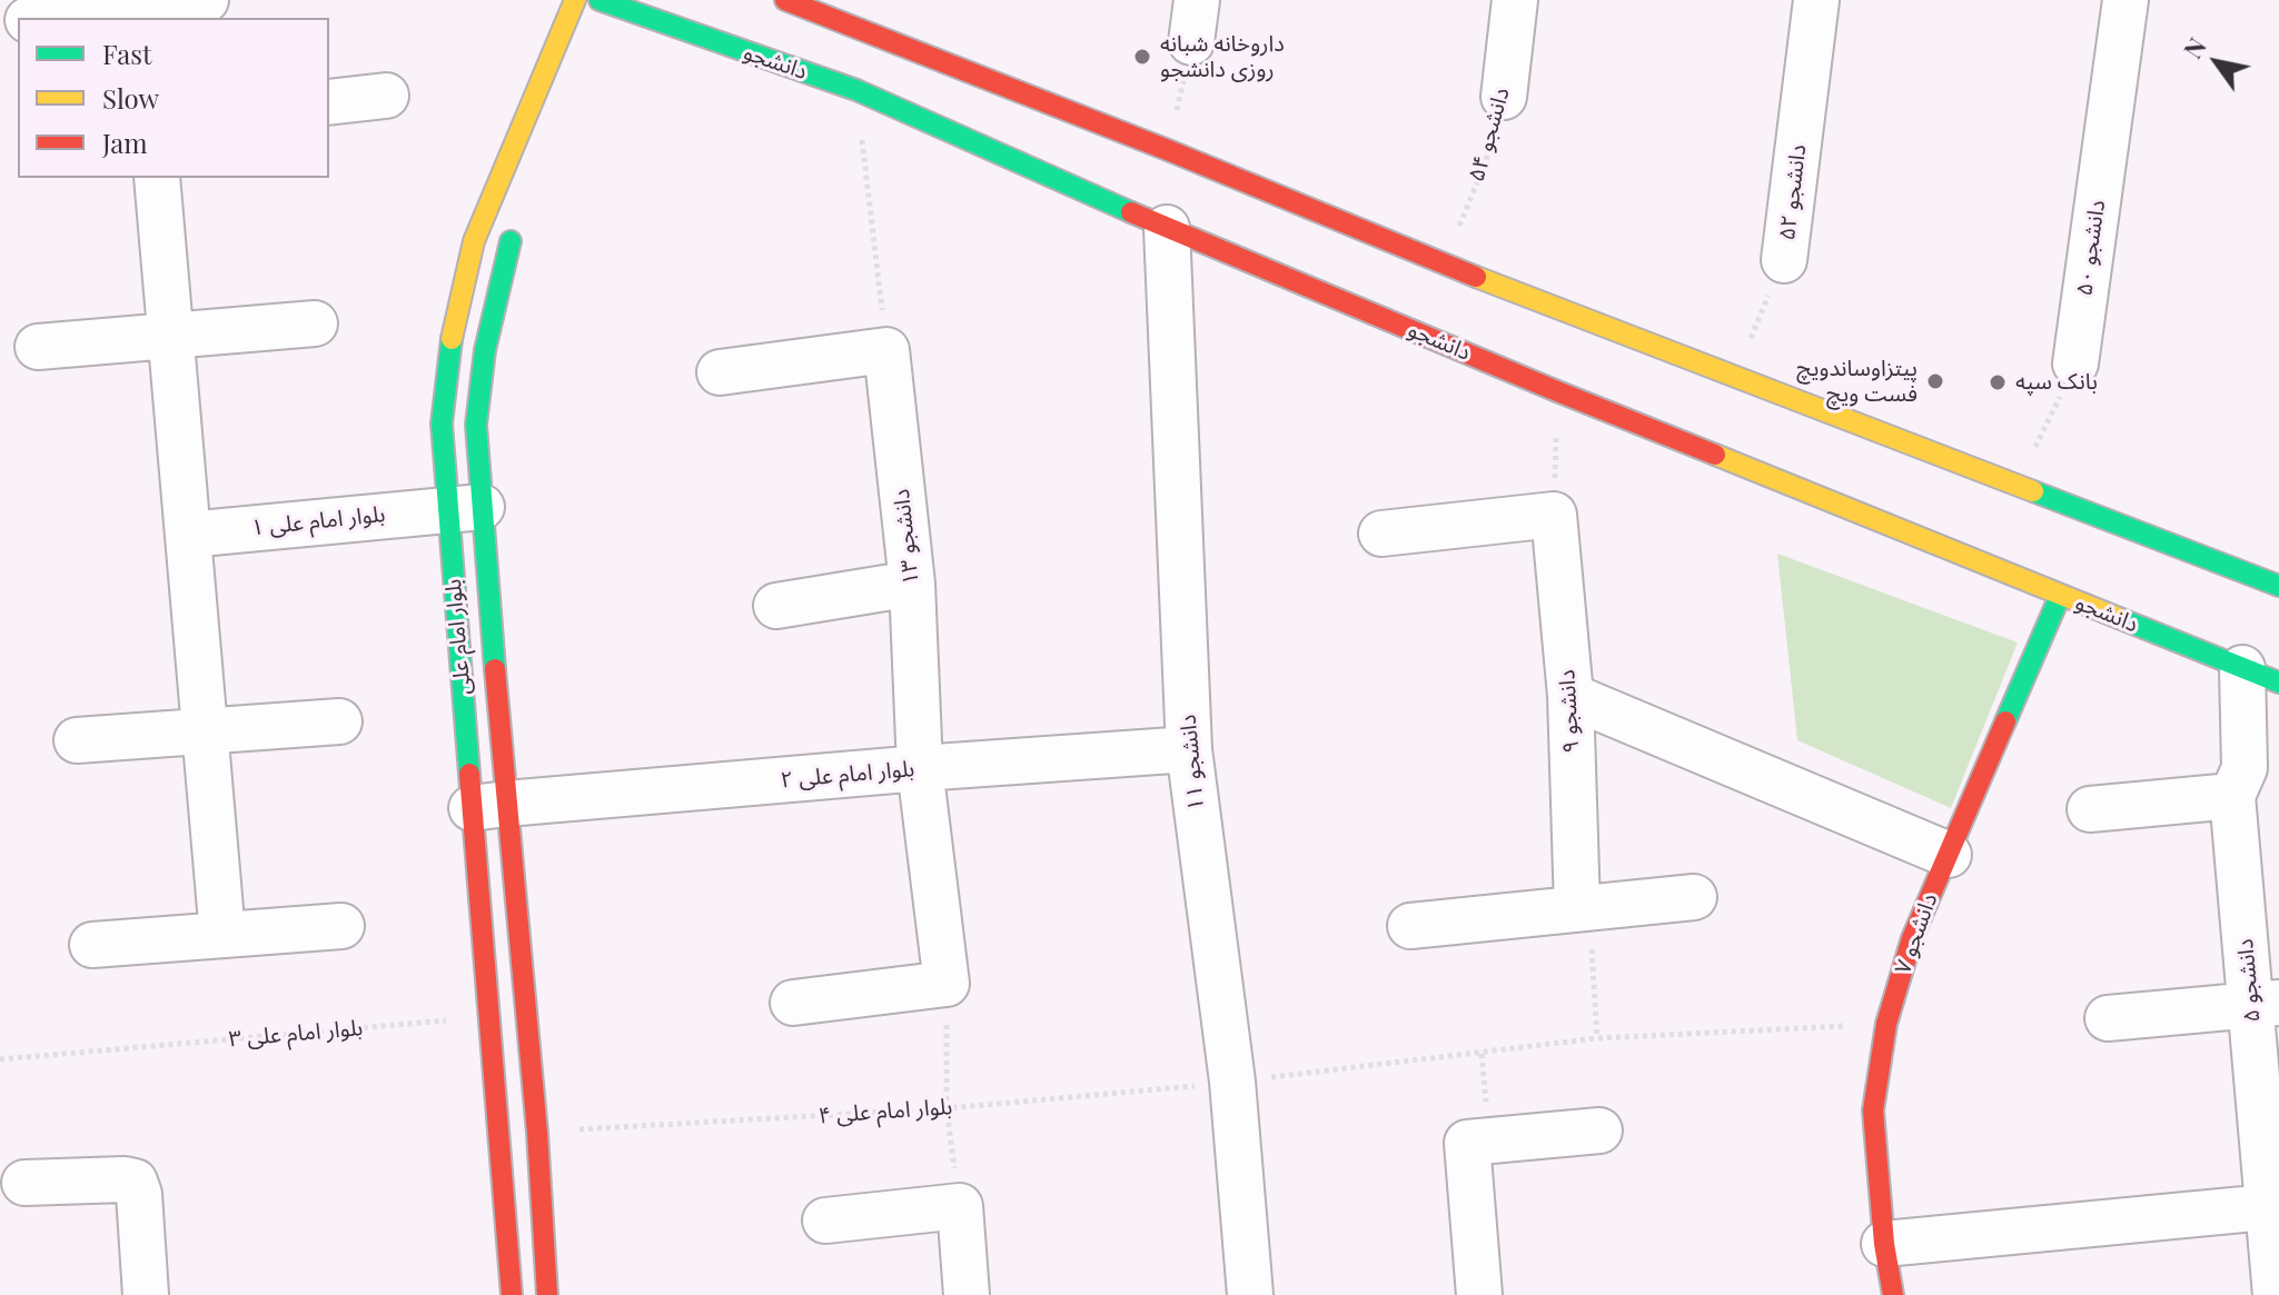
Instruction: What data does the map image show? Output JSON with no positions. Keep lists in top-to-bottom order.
{
  "streets": {
    "main road": ["دانشجو", "بلوار امام علی", "دانشجو ۷"],
    "street": [
      "دانشجو ۵۴",
      "دانشجو ۵۲",
      "دانشجو ۵۰",
      "بلوار امام علی ۱",
      "دانشجو ۱۳",
      "دانشجو ۹",
      "دانشجو ۱۱",
      "بلوار امام علی ۲",
      "دانشجو ۵"
    ],
    "path": ["بلوار امام علی ۳", "بلوار امام علی ۴"]
  },
  "crossings": [
    ["دانشجو", "دانشجو ۱۱"],
    ["دانشجو", "دانشجو ۷"],
    ["دانشجو", "دانشجو ۵"],
    ["بلوار امام علی ۱", "بلوار امام علی"],
    ["دانشجو ۱۳", "بلوار امام علی ۲"],
    ["بلوار امام علی", "بلوار امام علی ۲"],
    ["بلوار امام علی", "بلوار امام علی ۳"],
    ["بلوار امام علی", "بلوار امام علی ۴"],
    ["دانشجو ۱۱", "بلوار امام علی ۲"],
    ["دانشجو ۱۱", "بلوار امام علی ۴"],
    ["دانشجو ۷", "بلوار امام علی ۴"]
  ],
  "places": ["داروخانه شبانه روزی دانشجو", "پیتزاوساندویچ فست ویچ", "بانک سپه"],
  "legend": ["Fast", "Slow", "Jam"],
  "north": "top left"
}
